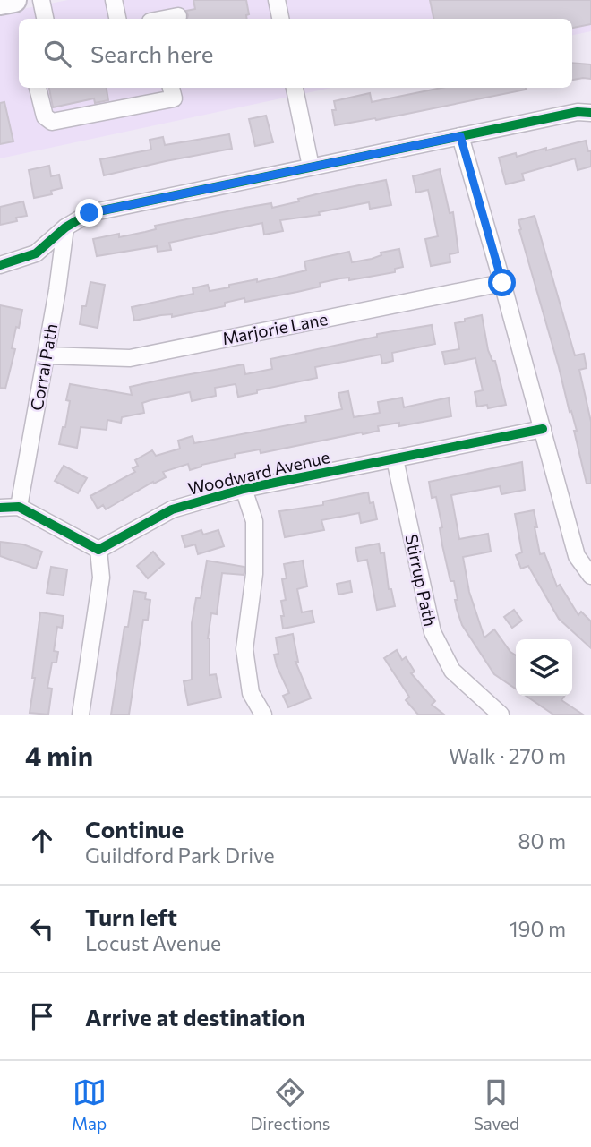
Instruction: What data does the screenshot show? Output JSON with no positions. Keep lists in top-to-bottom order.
{
  "streets": {
    "street": [
      "Marjorie Lane",
      "Corral Path",
      "Woodward Avenue",
      "Stirrup Path"
    ]
  },
  "crossings": [
    ["Marjorie Lane", "Corral Path"],
    ["Woodward Avenue", "Stirrup Path"]
  ],
  "page": {
    "search": "Search here",
    "heading": ["4 min", "Walk · 270 m"],
    "list": [
      ["Continue", "Guildford Park Drive", "80 m"],
      ["Turn left", "Locust Avenue", "190 m"],
      "Arrive at destination"
    ],
    "nav": ["Map", "Directions", "Saved"]
  }
}
